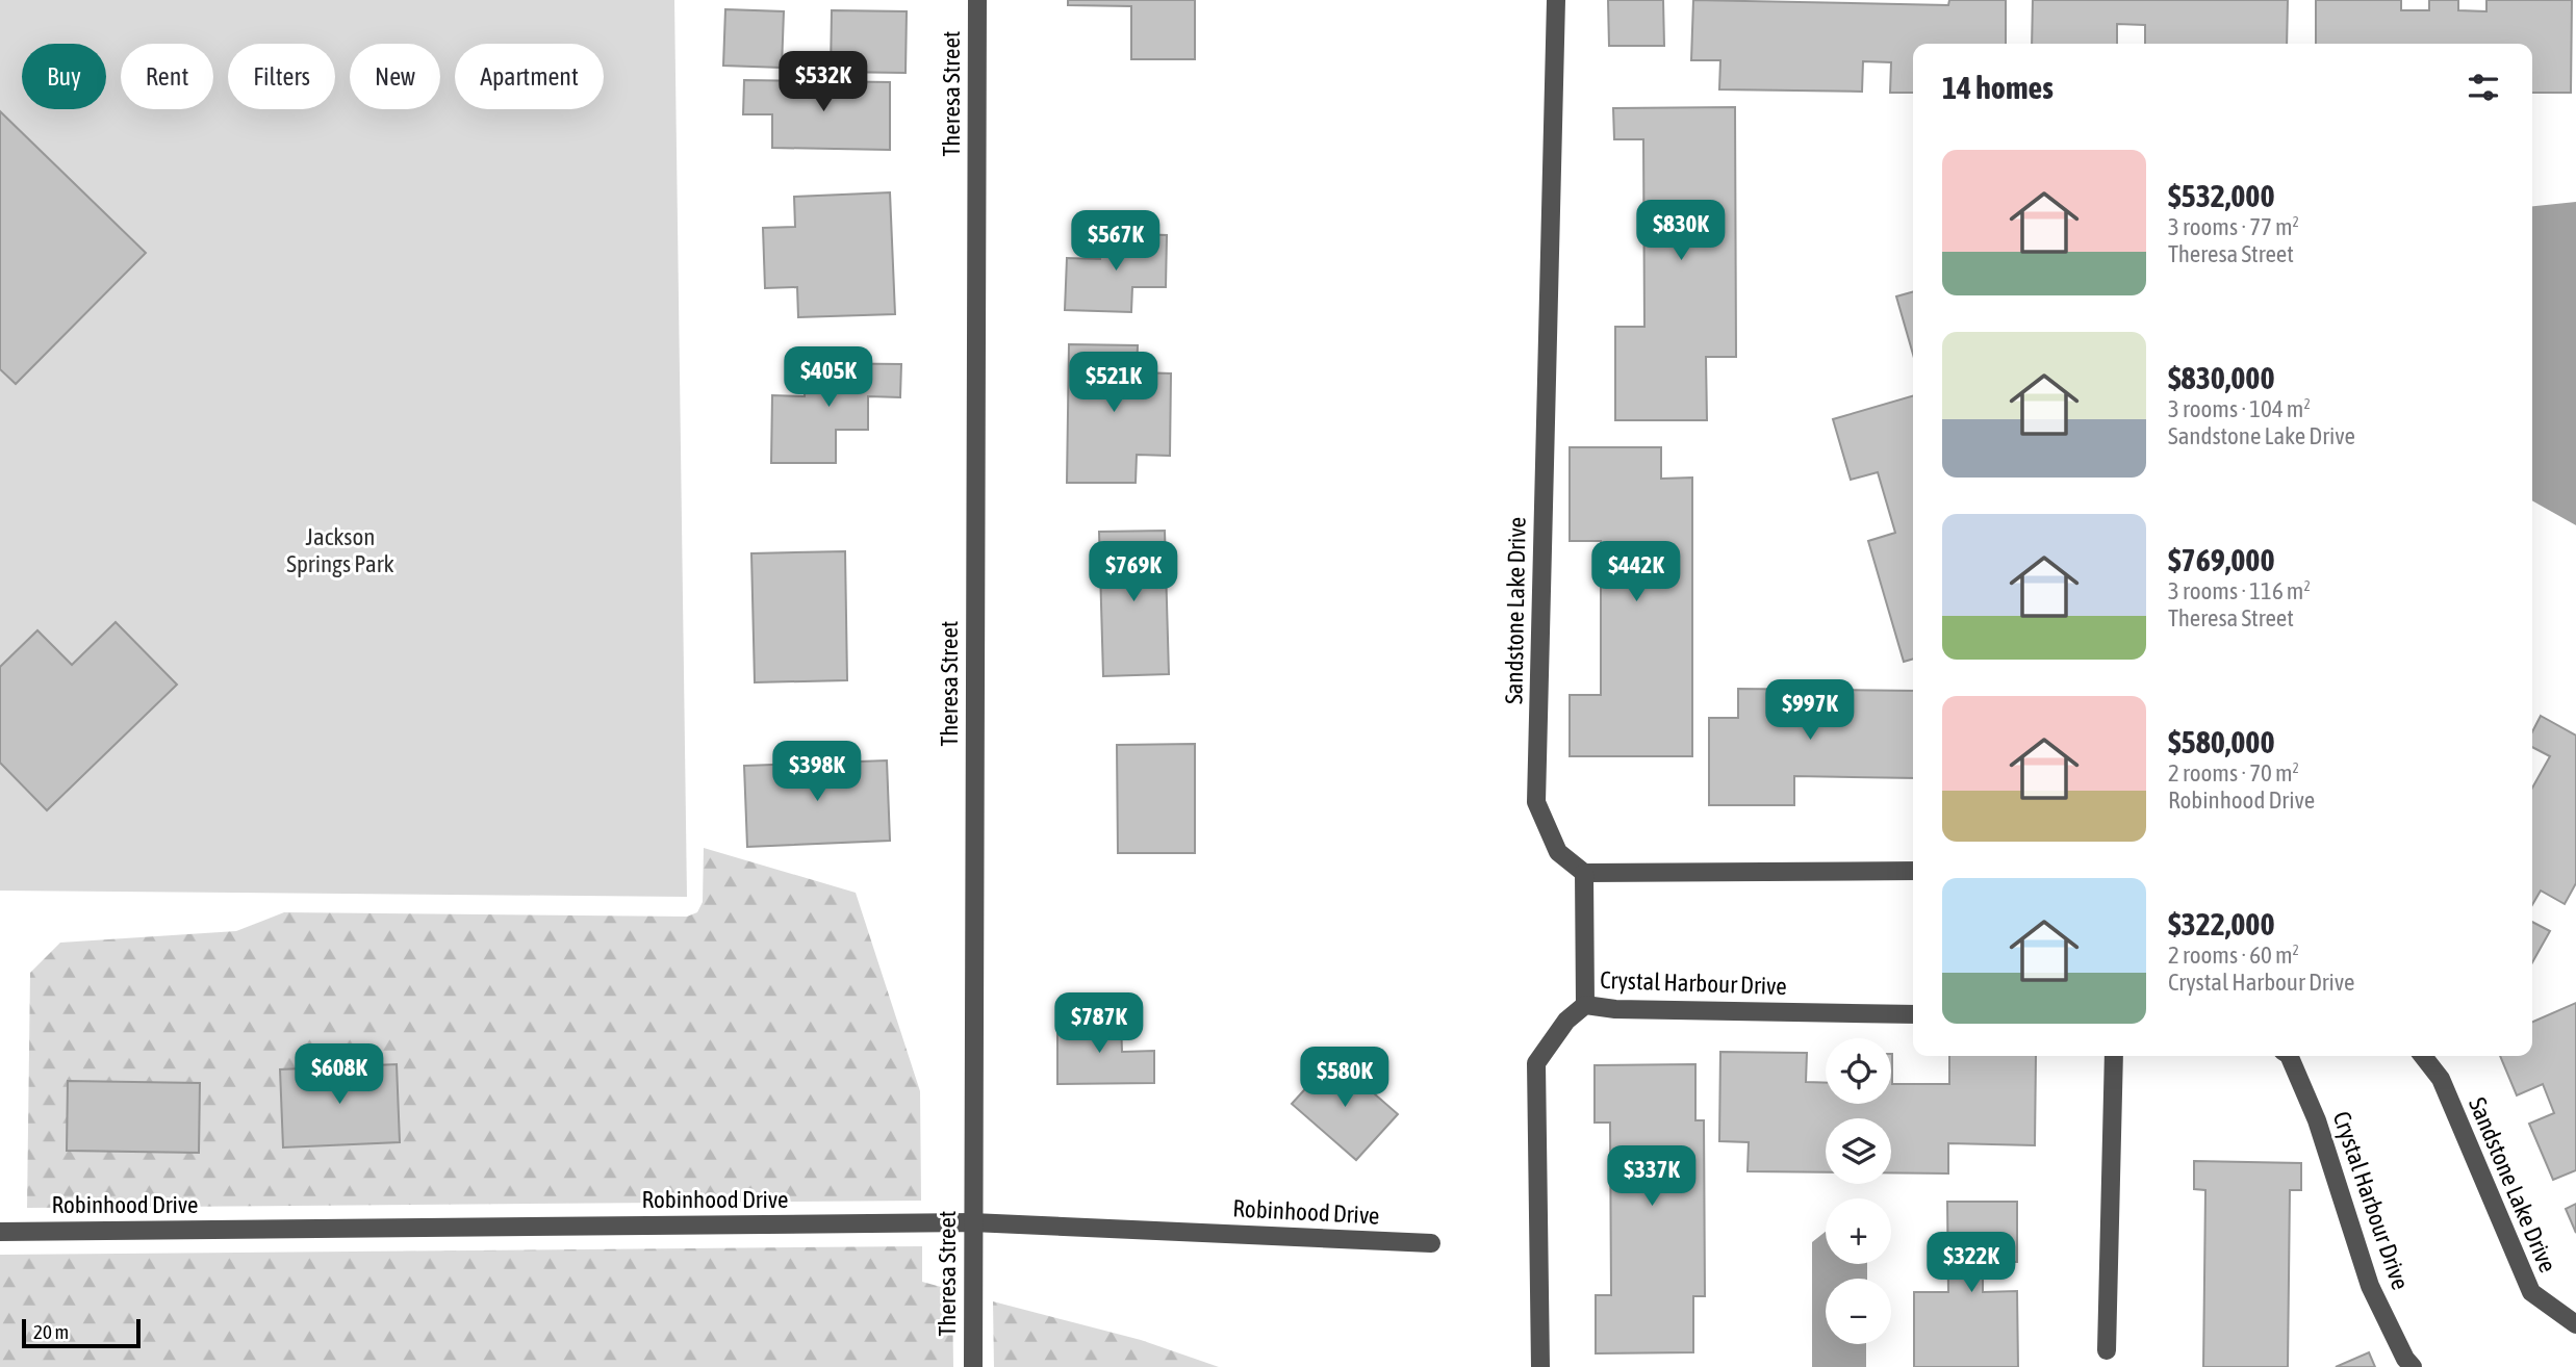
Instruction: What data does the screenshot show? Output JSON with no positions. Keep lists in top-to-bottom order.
{
  "streets": {
    "street": [
      "Theresa Street",
      "Sandstone Lake Drive",
      "Crystal Harbour Drive",
      "Robinhood Drive"
    ]
  },
  "crossings": [
    ["Theresa Street", "Robinhood Drive"]
  ],
  "parks": ["Jackson Springs Park"],
  "scale_bar": "20 m",
  "page": {
    "chip": [
      "Buy",
      "Rent",
      "Filters",
      "New",
      "Apartment"
    ],
    "heading": "14 homes",
    "price": [
      "$532K",
      "$830K",
      "$567K",
      "$405K",
      "$521K",
      "$769K",
      "$442K",
      "$997K",
      "$398K",
      "$787K",
      "$608K",
      "$580K",
      "$337K",
      "$322K"
    ],
    "list": [
      {
        "name": "$532,000",
        "note": "3 rooms · 77 m² · Theresa Street"
      },
      {
        "name": "$830,000",
        "note": "3 rooms · 104 m² · Sandstone Lake Drive"
      },
      {
        "name": "$769,000",
        "note": "3 rooms · 116 m² · Theresa Street"
      },
      {
        "name": "$580,000",
        "note": "2 rooms · 70 m² · Robinhood Drive"
      },
      {
        "name": "$322,000",
        "note": "2 rooms · 60 m² · Crystal Harbour Drive"
      }
    ],
    "map_buttons": ["+", "−"],
    "scale": "20 m"
  }
}
